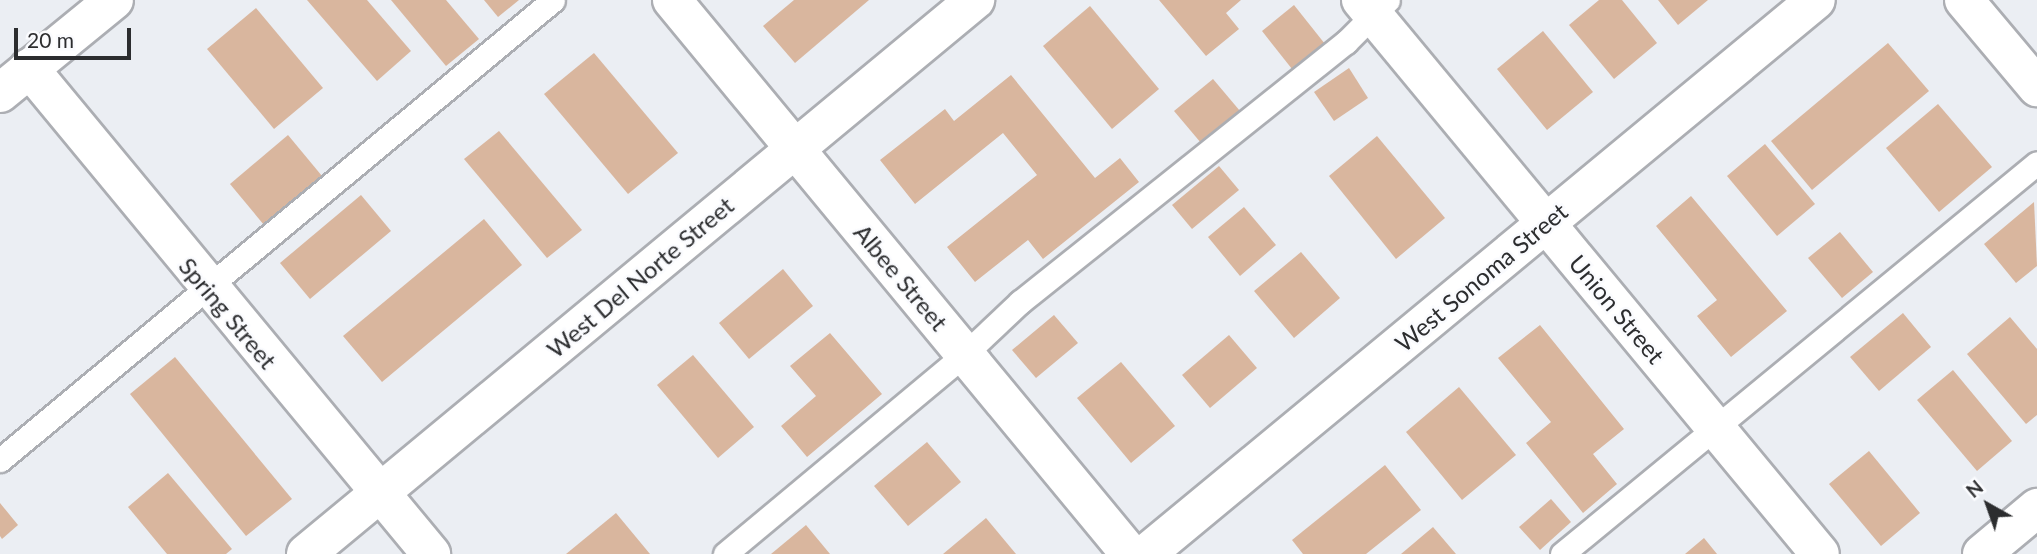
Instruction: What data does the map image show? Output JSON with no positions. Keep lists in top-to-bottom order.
{
  "streets": {
    "street": [
      "West Del Norte Street",
      "Albee Street",
      "West Sonoma Street",
      "Union Street",
      "Spring Street"
    ]
  },
  "crossings": [
    ["West Del Norte Street", "Albee Street"],
    ["West Del Norte Street", "Spring Street"],
    ["West Sonoma Street", "Union Street"]
  ],
  "scale_bar": "20 m",
  "north": "top left"
}
